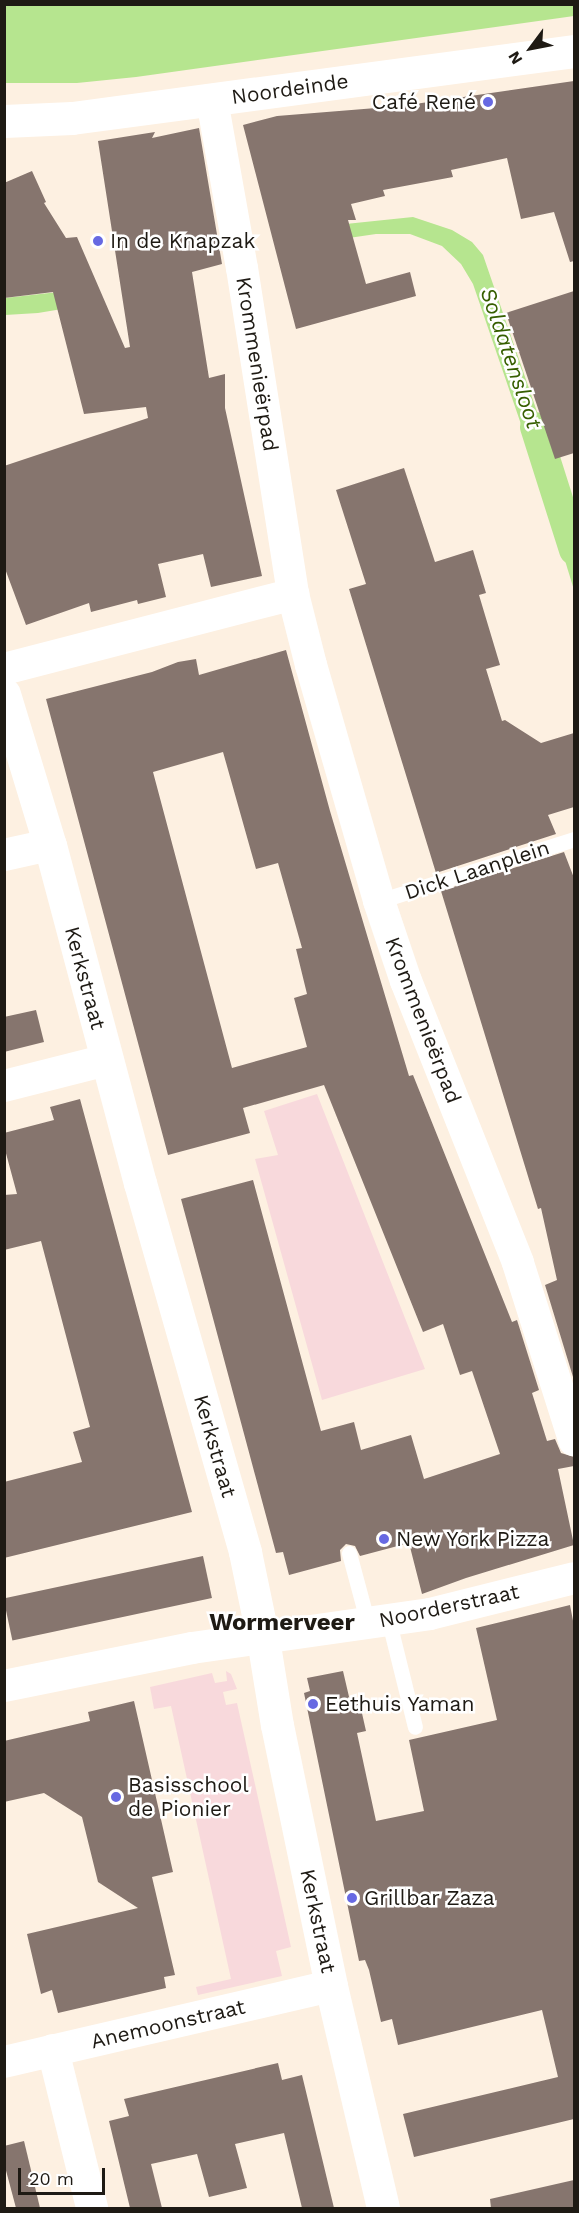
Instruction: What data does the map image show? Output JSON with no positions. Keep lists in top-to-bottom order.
{
  "streets": {
    "street": [
      "Noordeinde",
      "Krommenieërpad",
      "Kerkstraat",
      "Noorderstraat",
      "Anemoonstraat"
    ],
    "lane": ["Dick Laanplein"]
  },
  "crossings": [
    ["Noordeinde", "Krommenieërpad"],
    ["Krommenieërpad", "Dick Laanplein"],
    ["Kerkstraat", "Noorderstraat"],
    ["Kerkstraat", "Anemoonstraat"]
  ],
  "districts": ["Wormerveer"],
  "water": ["Soldatensloot"],
  "places": [
    "Café René",
    "In de Knapzak",
    "New York Pizza",
    "Eethuis Yaman",
    "Basisschool de Pionier",
    "Grillbar Zaza"
  ],
  "scale_bar": "20 m",
  "north": "bottom left"
}
